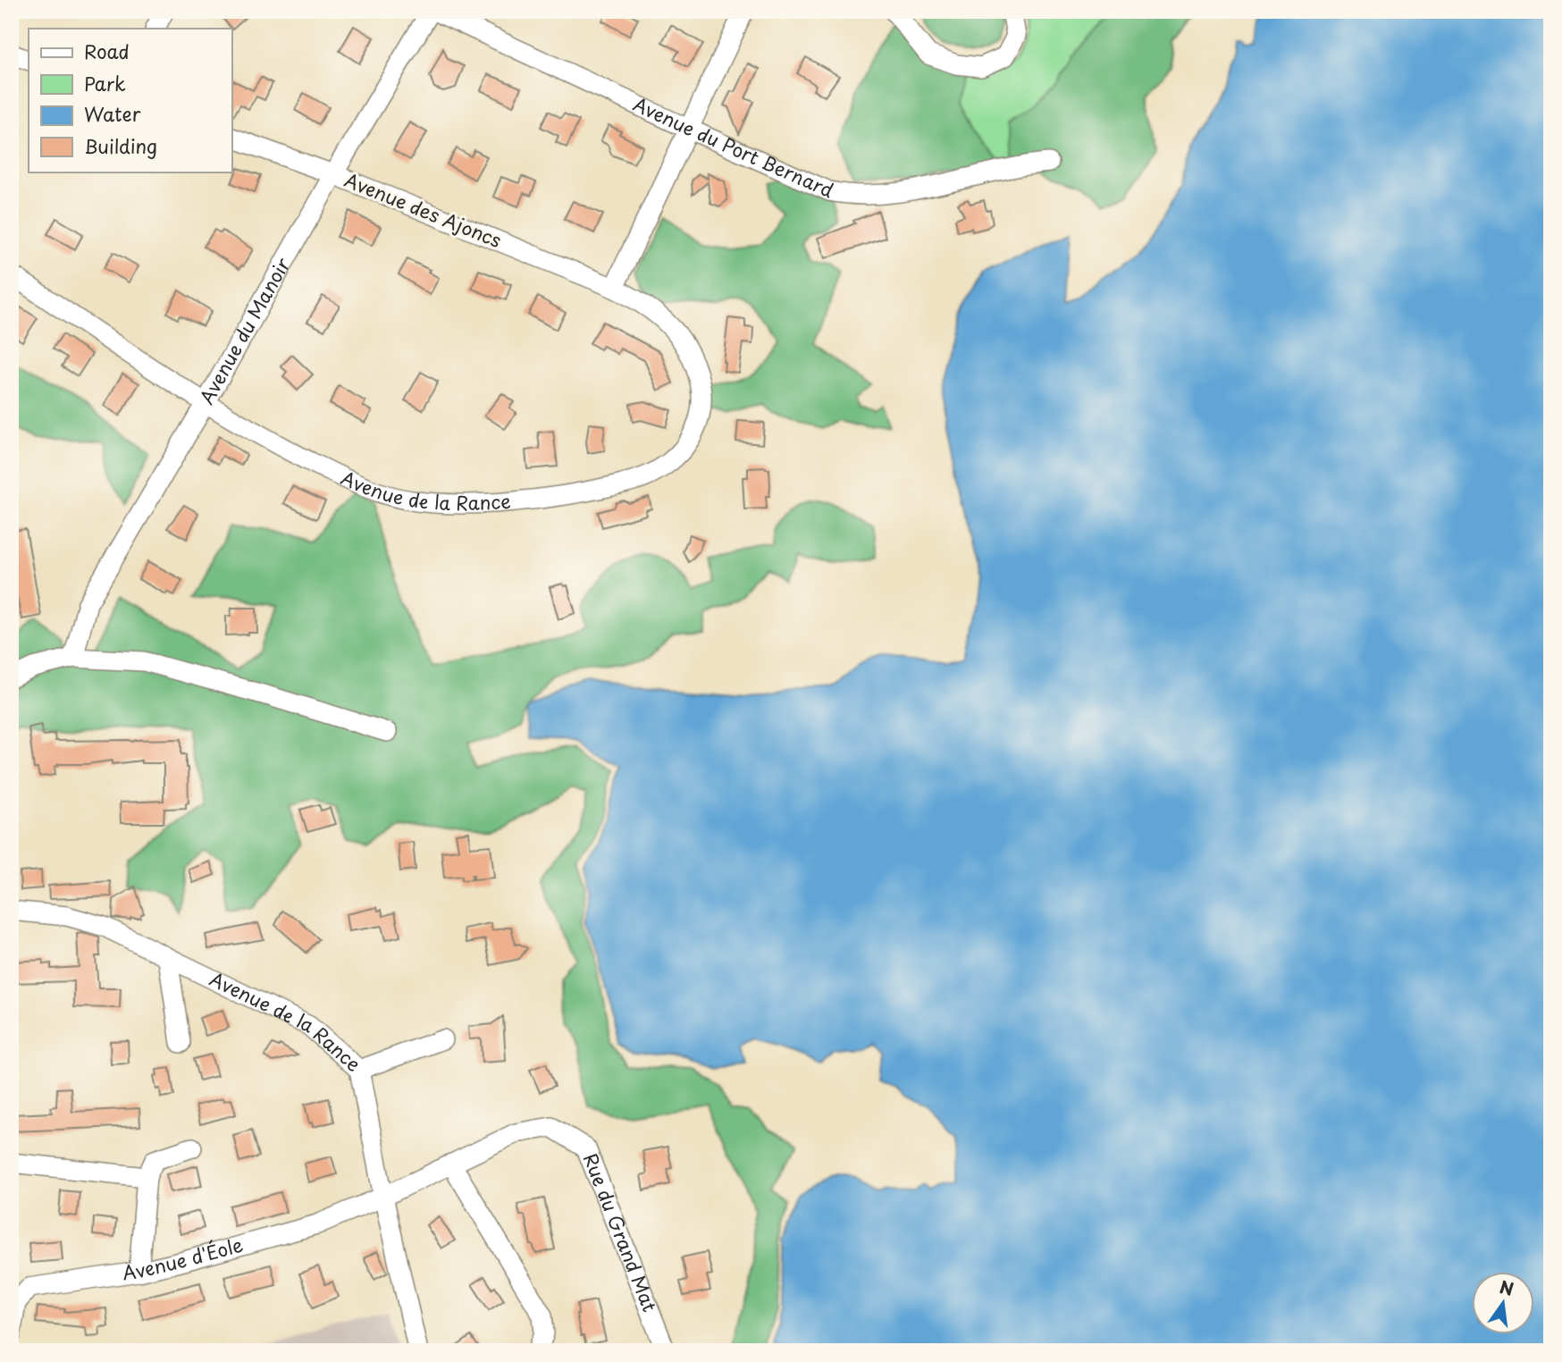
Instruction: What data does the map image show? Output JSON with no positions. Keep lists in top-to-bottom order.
{
  "streets": {
    "street": [
      "Avenue du Port Bernard",
      "Avenue des Ajoncs",
      "Avenue du Manoir",
      "Avenue de la Rance",
      "Rue du Grand Mat",
      "Avenue d'Éole"
    ]
  },
  "crossings": [
    ["Avenue du Port Bernard", "Avenue du Manoir"],
    ["Avenue des Ajoncs", "Avenue du Manoir"],
    ["Avenue des Ajoncs", "Avenue de la Rance"],
    ["Avenue du Manoir", "Avenue de la Rance"],
    ["Avenue de la Rance", "Rue du Grand Mat"],
    ["Avenue de la Rance", "Avenue d'Éole"],
    ["Rue du Grand Mat", "Avenue d'Éole"]
  ],
  "legend": [
    "Road",
    "Park",
    "Water",
    "Building"
  ],
  "north": "top"
}
